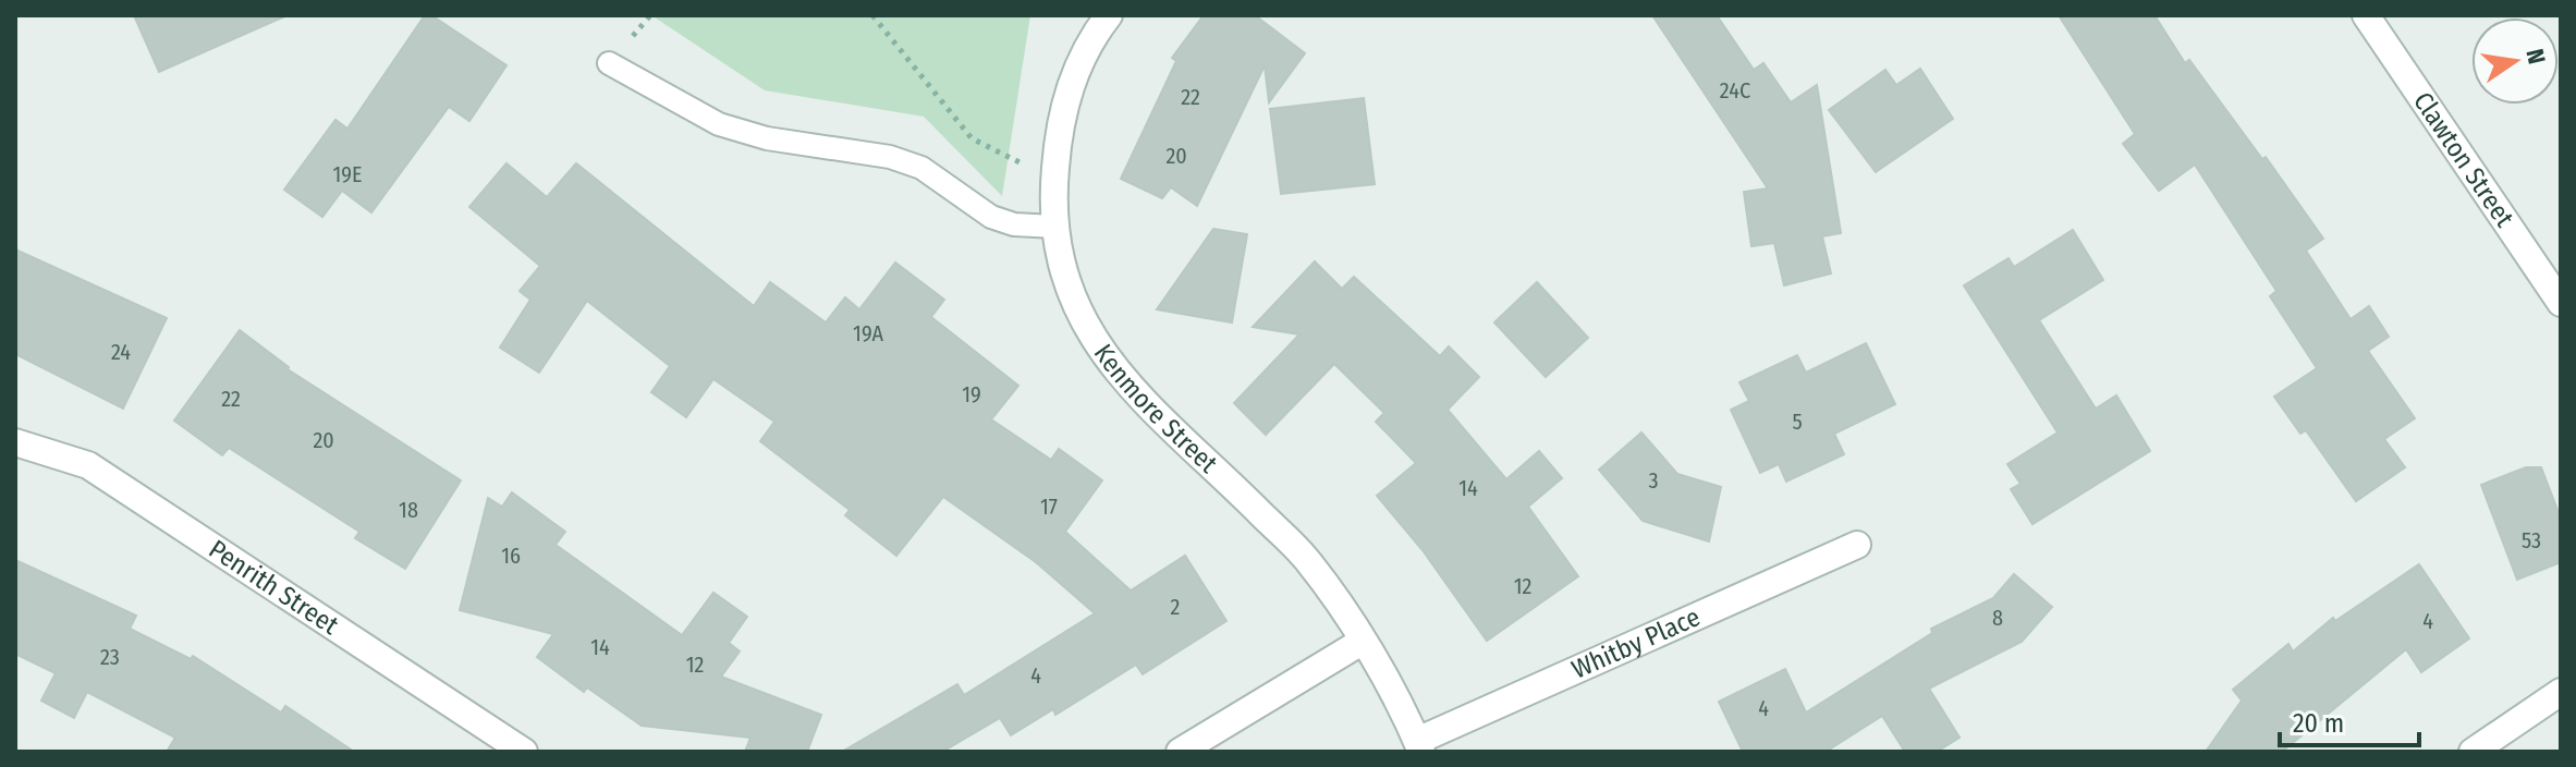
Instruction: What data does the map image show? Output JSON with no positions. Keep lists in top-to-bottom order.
{
  "streets": {
    "street": [
      "Clawton Street",
      "Kenmore Street",
      "Penrith Street",
      "Whitby Place"
    ]
  },
  "crossings": [
    ["Kenmore Street", "Whitby Place"]
  ],
  "house_numbers": [
    "24C",
    "22",
    "20",
    "19E",
    "19A",
    "24",
    "19",
    "22",
    "5",
    "20",
    "3",
    "14",
    "17",
    "18",
    "53",
    "16",
    "12",
    "2",
    "8",
    "4",
    "14",
    "23",
    "12",
    "4",
    "4"
  ],
  "scale_bar": "20 m",
  "north": "right"
}
